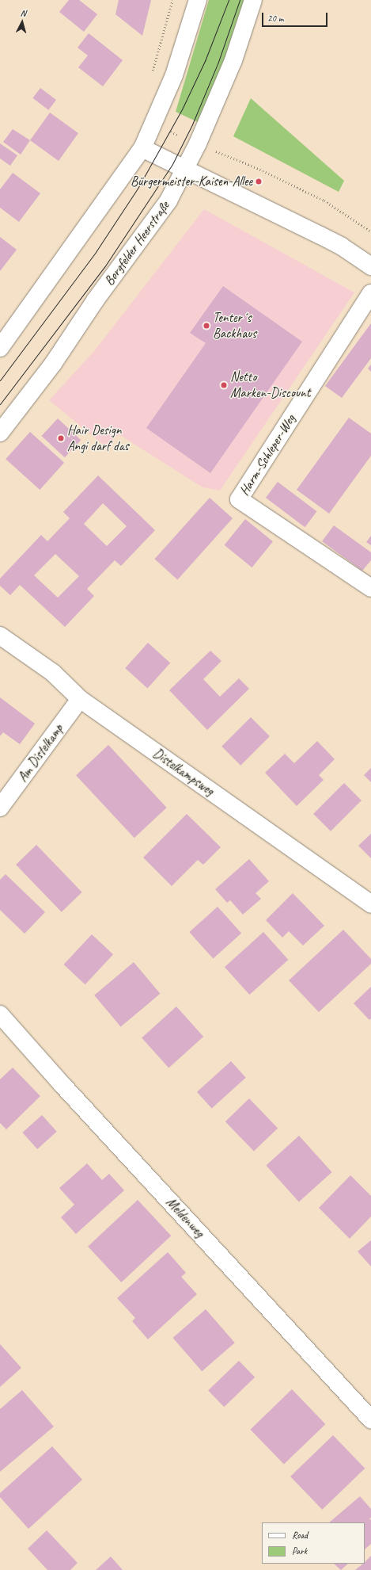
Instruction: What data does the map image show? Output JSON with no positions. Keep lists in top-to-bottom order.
{
  "streets": {
    "street": [
      "Borgfelder Heerstraße",
      "Harm-Schleper-Weg",
      "Am Distelkamp",
      "Distelkampsweg",
      "Meldenweg"
    ]
  },
  "crossings": [
    ["Am Distelkamp", "Distelkampsweg"]
  ],
  "places": [
    "Bürgermeister-Kaisen-Allee",
    "Tenter´s Backhaus",
    "Netto Marken-Discount",
    "Hair Design Angi darf das"
  ],
  "legend": ["Road", "Park"],
  "scale_bar": "20 m",
  "north": "top"
}
